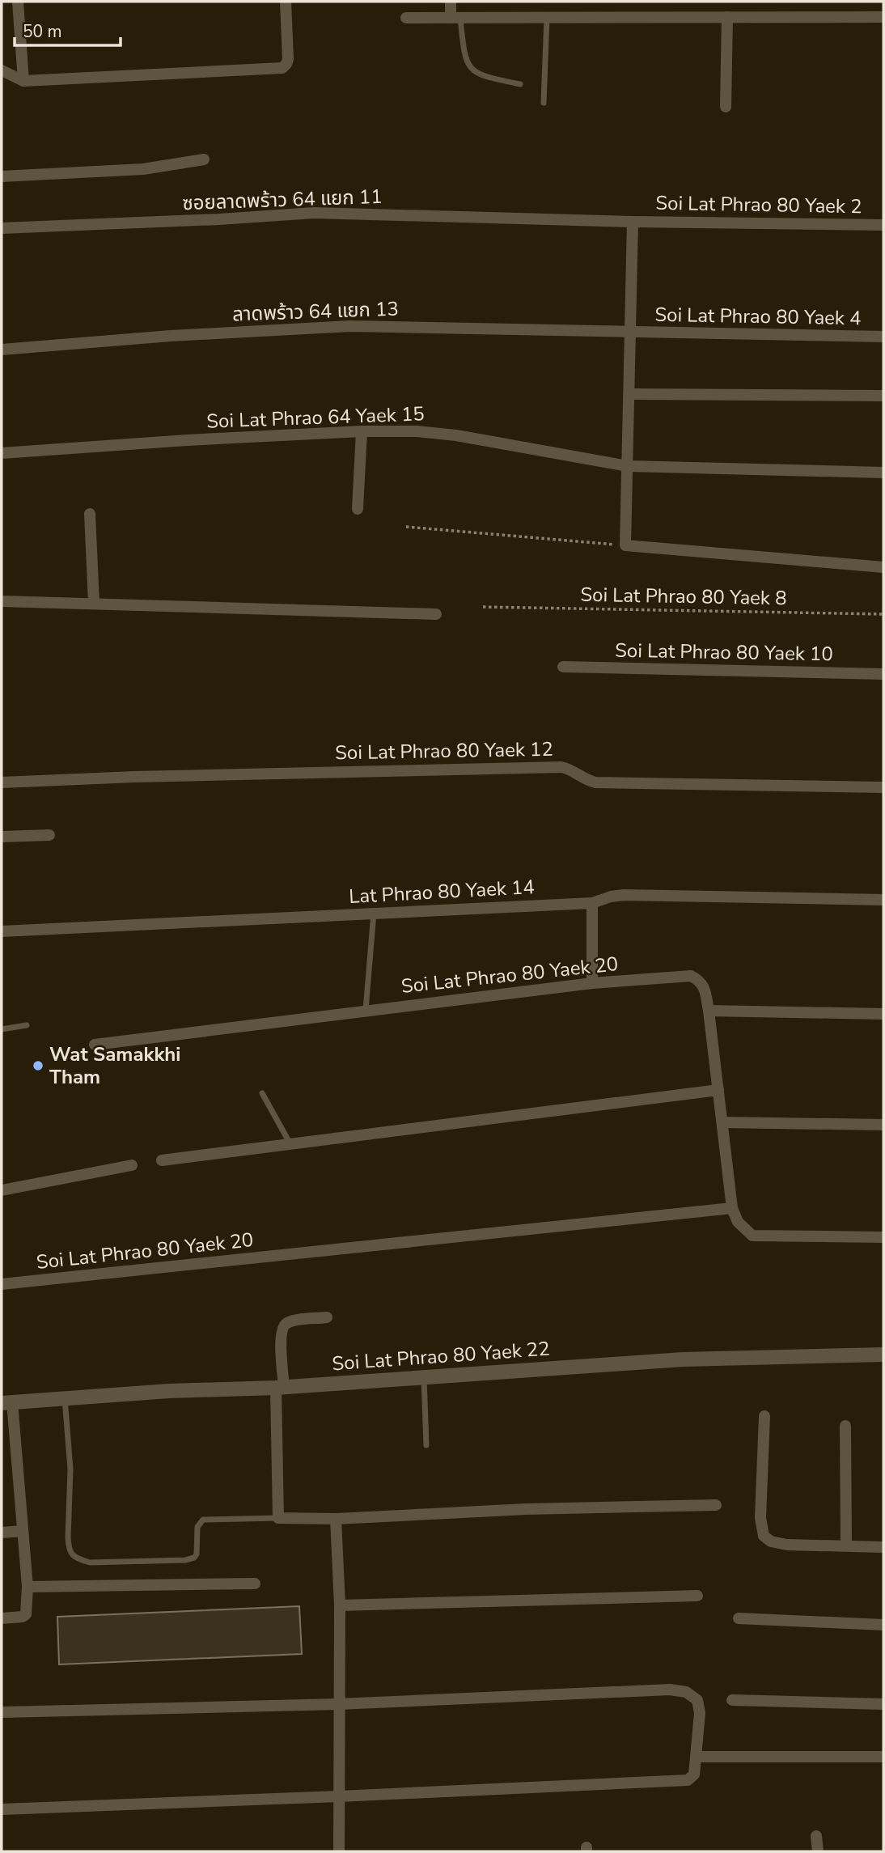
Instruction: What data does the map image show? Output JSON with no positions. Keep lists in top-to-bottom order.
{
  "streets": {
    "street": [
      "ซอยลาดพร้าว 64 แยก 11",
      "Soi Lat Phrao 80 Yaek 2",
      "ลาดพร้าว 64 แยก 13",
      "Soi Lat Phrao 80 Yaek 4",
      "Soi Lat Phrao 64 Yaek 15",
      "Soi Lat Phrao 80 Yaek 10",
      "Soi Lat Phrao 80 Yaek 12",
      "Lat Phrao 80 Yaek 14",
      "Soi Lat Phrao 80 Yaek 20",
      "Soi Lat Phrao 80 Yaek 22"
    ],
    "path": ["Soi Lat Phrao 80 Yaek 8"]
  },
  "crossings": [
    ["ซอยลาดพร้าว 64 แยก 11", "Soi Lat Phrao 80 Yaek 2"],
    ["ลาดพร้าว 64 แยก 13", "Soi Lat Phrao 80 Yaek 4"]
  ],
  "places": ["Wat Samakkhi Tham"],
  "scale_bar": "50 m"
}
